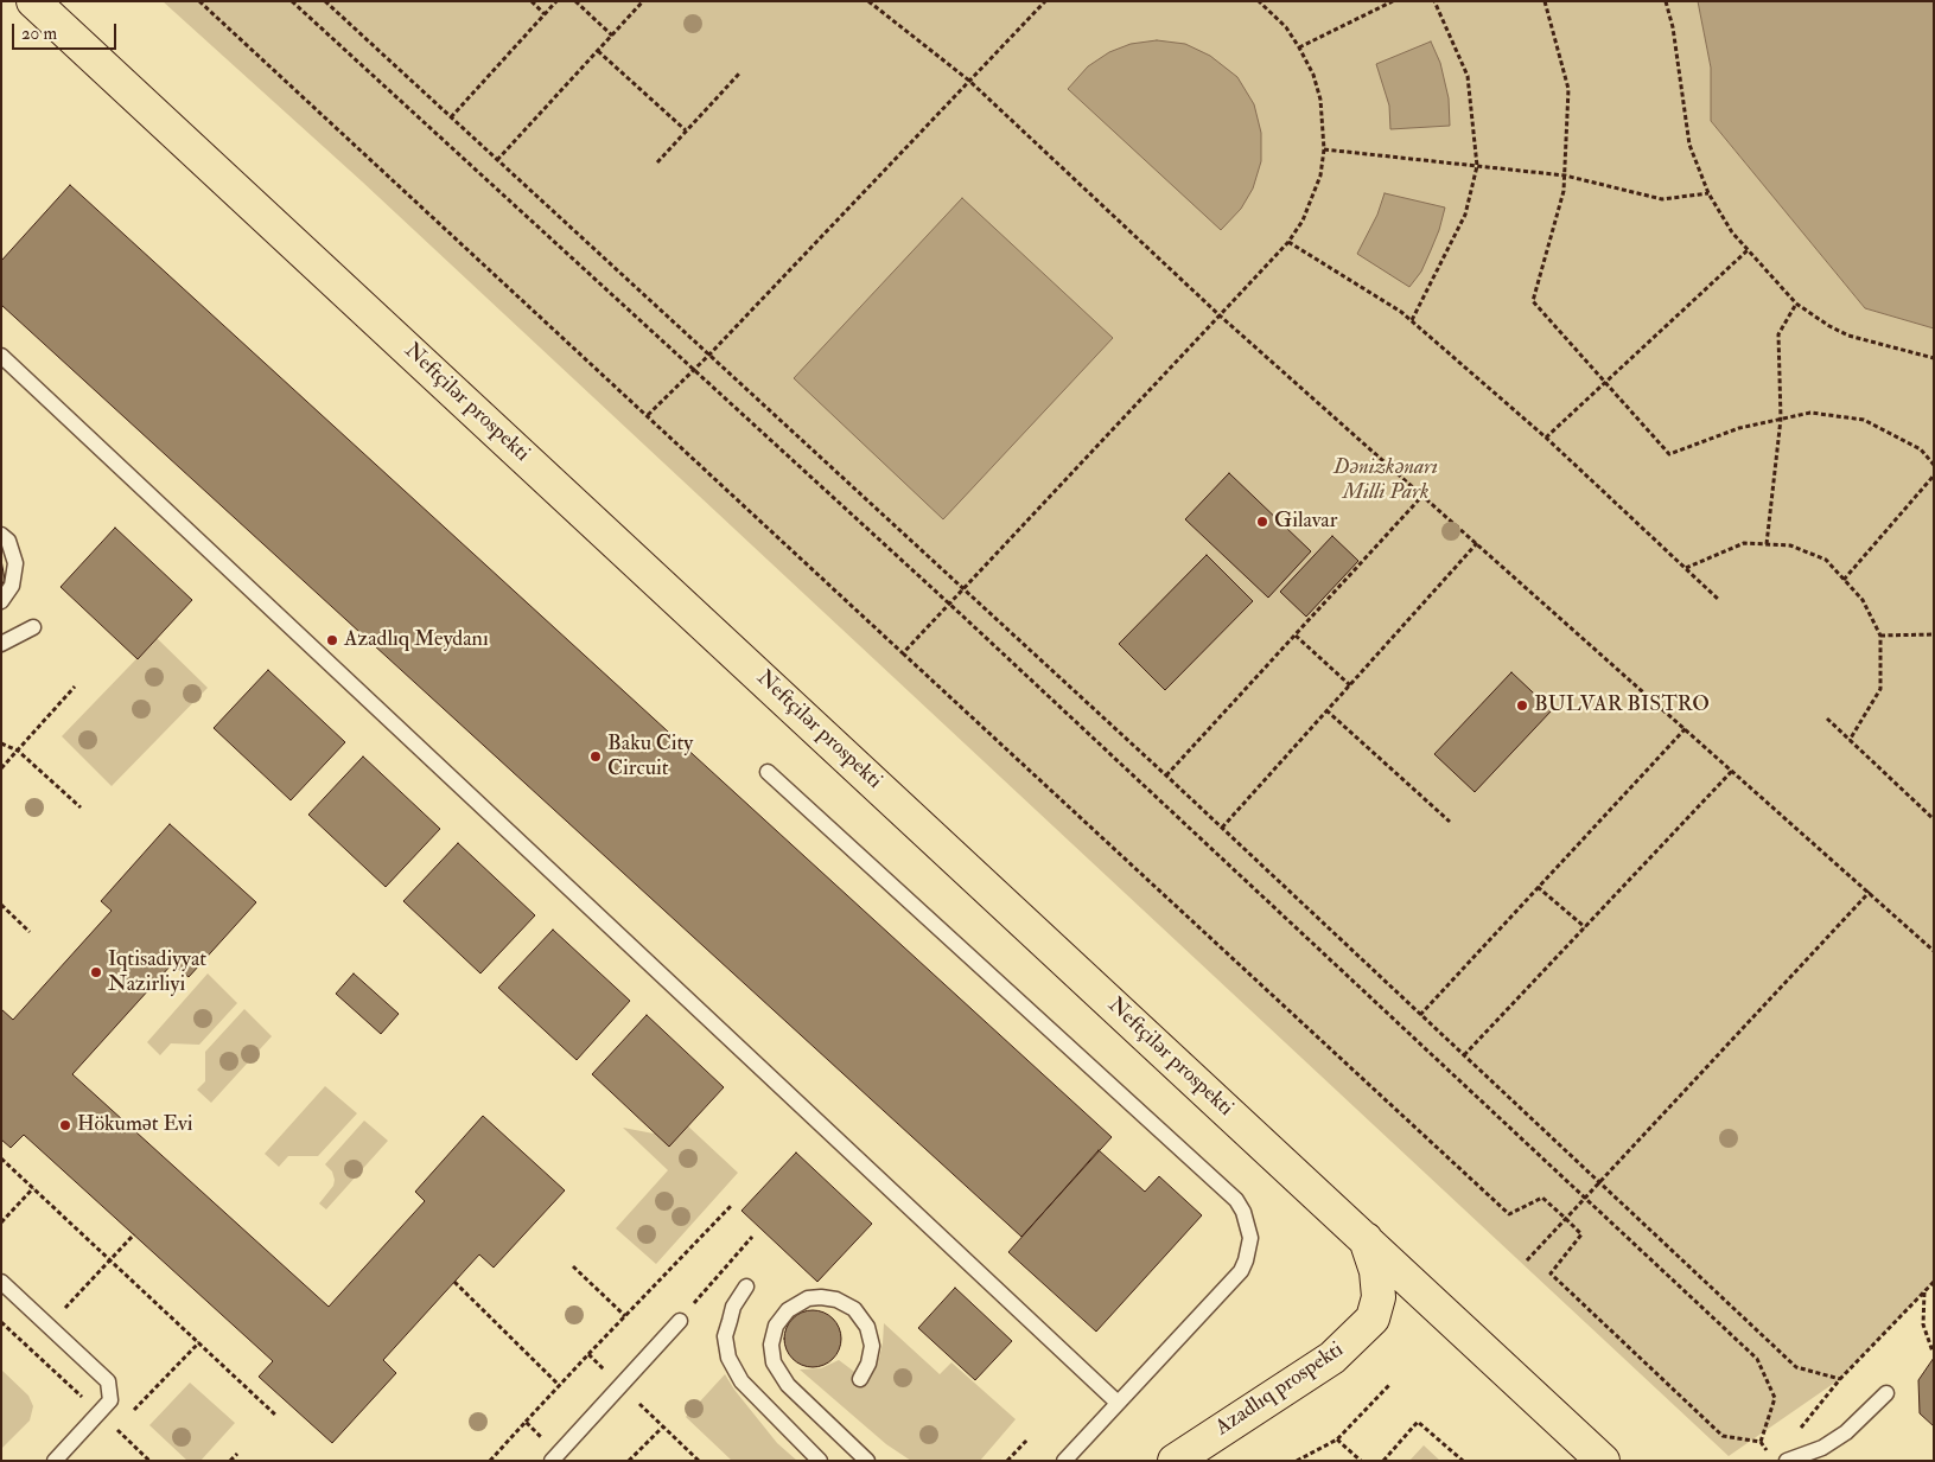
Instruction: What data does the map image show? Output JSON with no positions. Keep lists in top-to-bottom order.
{
  "streets": {
    "highway": ["Neftçilər prospekti", "Azadlıq prospekti"]
  },
  "crossings": [
    ["Neftçilər prospekti", "Azadlıq prospekti"]
  ],
  "parks": ["Dənizkənarı Milli Park"],
  "places": [
    "Gilavar",
    "Azadlıq Meydanı",
    "BULVAR BISTRO",
    "Baku City Circuit",
    "Iqtisadiyyat Nazirliyi",
    "Hökumət Evi"
  ],
  "scale_bar": "20 m"
}
